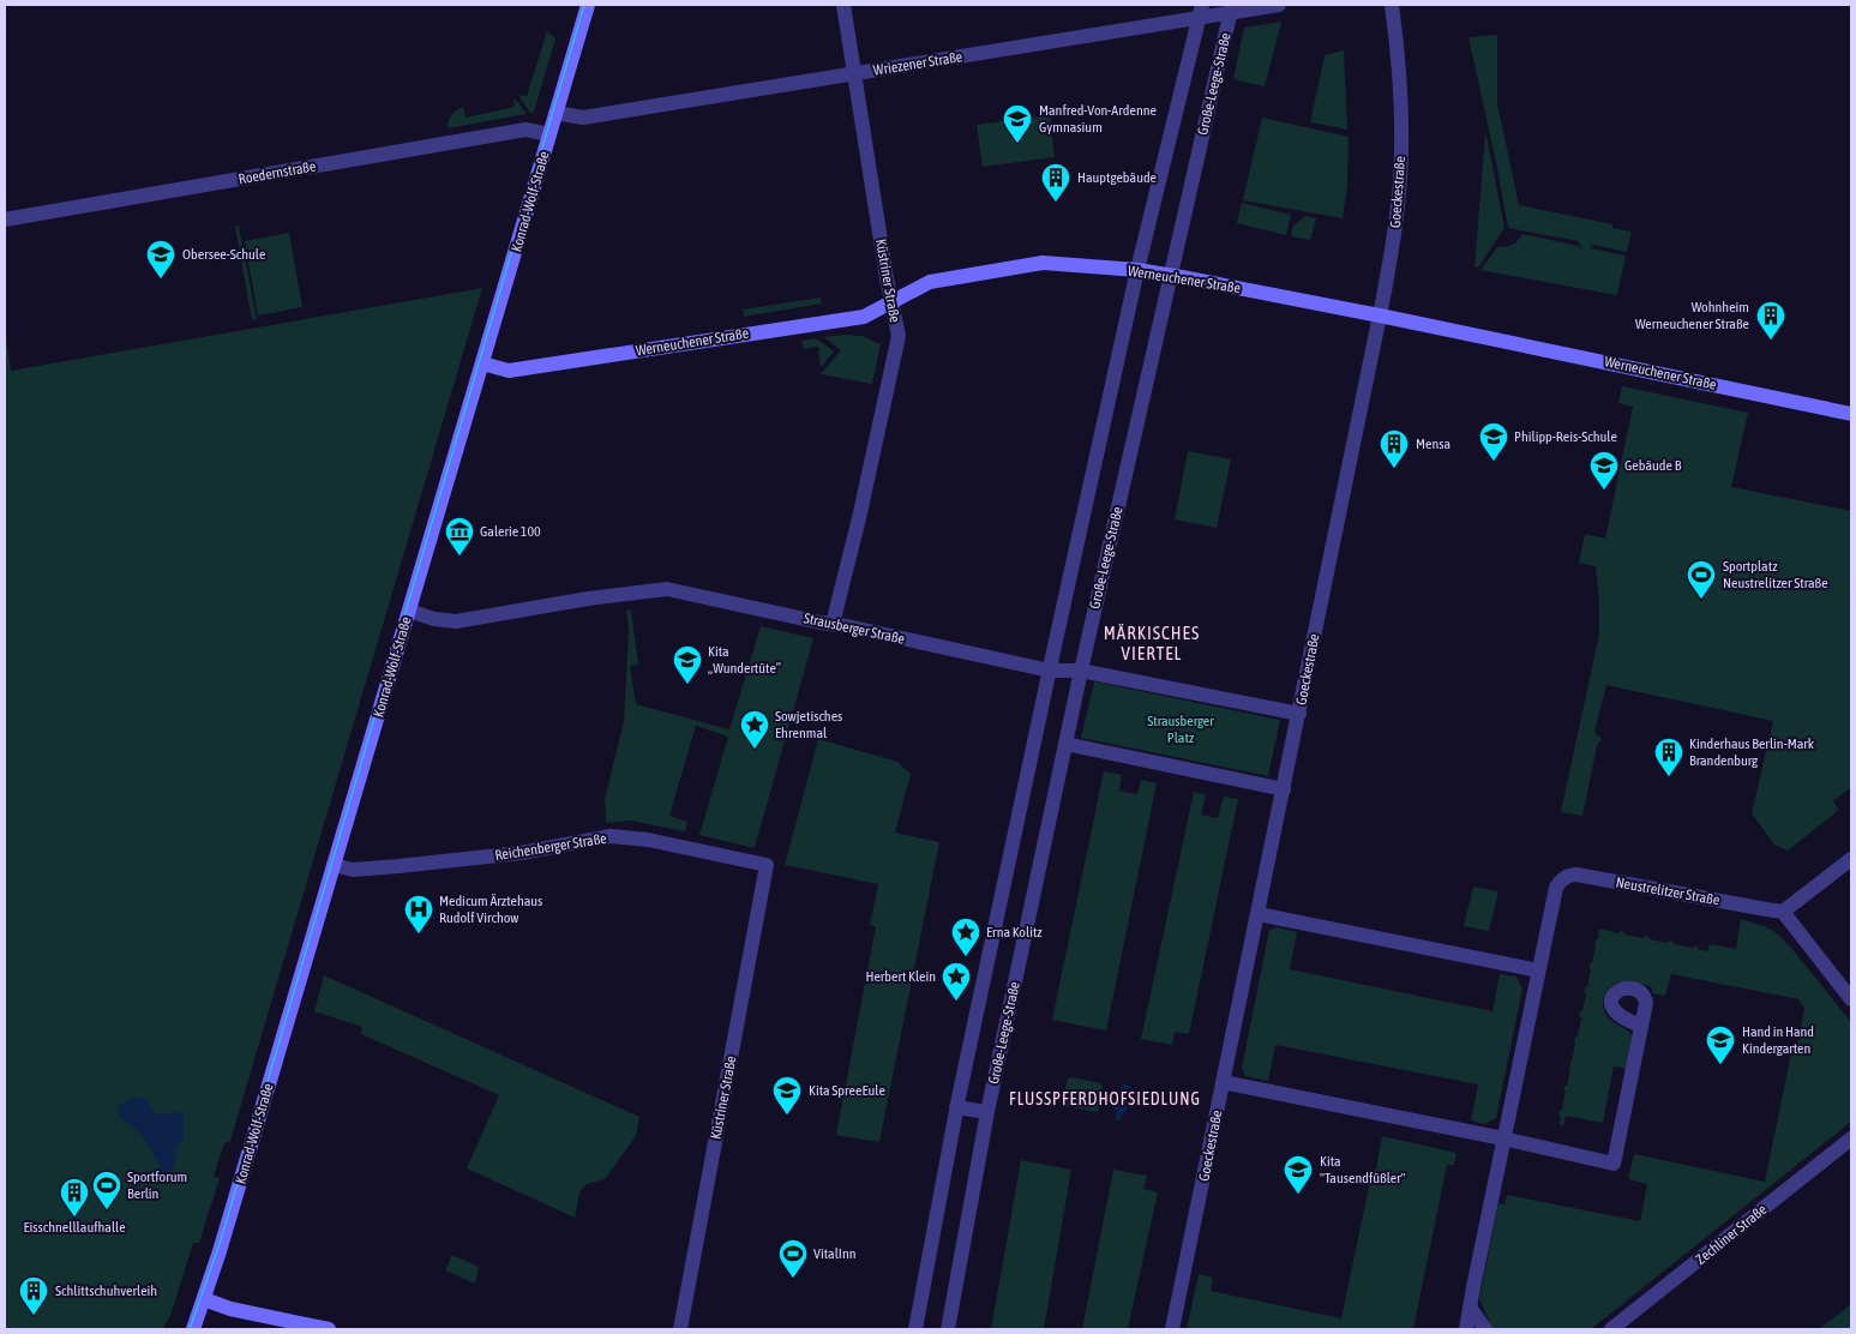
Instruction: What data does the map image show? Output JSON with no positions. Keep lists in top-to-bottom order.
{
  "streets": {
    "street": [
      "Wriezener Straße",
      "Große-Leege-Straße",
      "Roedernstraße",
      "Goeckestraße",
      "Konrad-Wolf-Straße",
      "Werneuchener Straße",
      "Küstriner Straße",
      "Strausberger Straße",
      "Reichenberger Straße",
      "Neustrelitzer Straße",
      "Zechliner Straße"
    ]
  },
  "crossings": [
    ["Wriezener Straße", "Große-Leege-Straße"],
    ["Wriezener Straße", "Konrad-Wolf-Straße"],
    ["Wriezener Straße", "Küstriner Straße"],
    ["Große-Leege-Straße", "Werneuchener Straße"],
    ["Große-Leege-Straße", "Strausberger Straße"],
    ["Roedernstraße", "Konrad-Wolf-Straße"],
    ["Goeckestraße", "Werneuchener Straße"],
    ["Goeckestraße", "Strausberger Straße"],
    ["Konrad-Wolf-Straße", "Werneuchener Straße"],
    ["Konrad-Wolf-Straße", "Strausberger Straße"],
    ["Konrad-Wolf-Straße", "Reichenberger Straße"],
    ["Werneuchener Straße", "Küstriner Straße"],
    ["Küstriner Straße", "Strausberger Straße"],
    ["Küstriner Straße", "Reichenberger Straße"]
  ],
  "districts": ["MÄRKISCHES VIERTEL", "FLUSSPFERDHOFSIEDLUNG"],
  "parks": ["Strausberger Platz"],
  "places": {
    "school or university": [
      "Manfred-Von-Ardenne Gymnasium",
      "Obersee-Schule",
      "Philipp-Reis-Schule",
      "Gebäude B",
      "Kita „Wundertüte“",
      "Hand in Hand Kindergarten",
      "Kita SpreeEule",
      "Kita \"Tausendfüßler\""
    ],
    "building": [
      "Hauptgebäude",
      "Wohnheim Werneuchener Straße",
      "Mensa",
      "Kinderhaus Berlin-Mark Brandenburg",
      "Eisschnelllaufhalle",
      "Schlittschuhverleih"
    ],
    "museum": ["Galerie 100"],
    "sports": ["Sportplatz Neustrelitzer Straße", "Sportforum Berlin", "VitalInn"],
    "place": ["Sowjetisches Ehrenmal", "Erna Kolitz", "Herbert Klein"],
    "hospital": ["Medicum Ärztehaus Rudolf Virchow"]
  }
}
